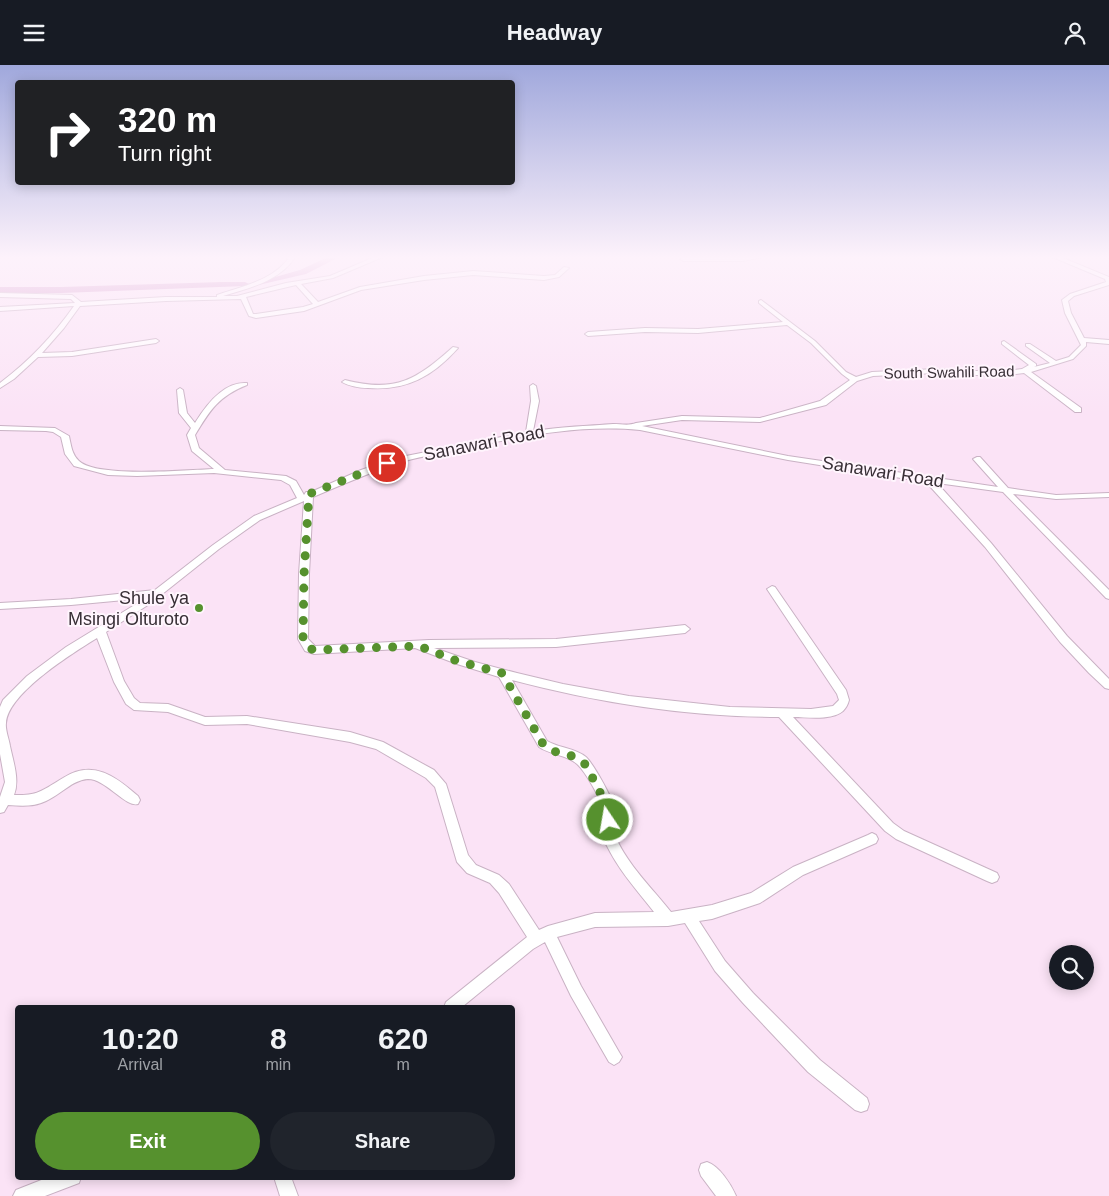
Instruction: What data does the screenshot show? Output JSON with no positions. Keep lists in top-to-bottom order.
{
  "streets": {
    "street": ["South Swahili Road", "Sanawari Road"]
  },
  "crossings": [
    ["South Swahili Road", "Sanawari Road"]
  ],
  "places": ["Shule ya Msingi Olturoto"],
  "page": {
    "header": "Headway",
    "turn": ["320 m", "Turn right"],
    "eta": [
      "10:20",
      "Arrival",
      "8",
      "min",
      "620",
      "m"
    ],
    "buttons": ["Exit", "Share"]
  }
}
